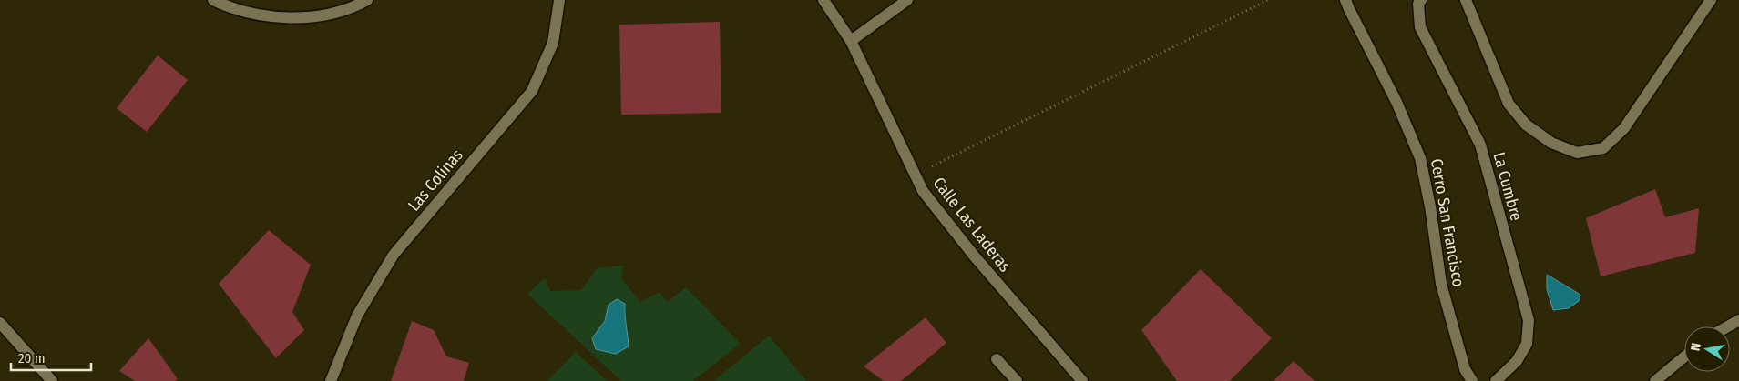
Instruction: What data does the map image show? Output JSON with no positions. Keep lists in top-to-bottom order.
{
  "streets": {
    "street": [
      "Las Colinas",
      "La Cumbre",
      "Cerro San Francisco",
      "Calle Las Laderas"
    ]
  },
  "scale_bar": "20 m",
  "north": "left"
}
